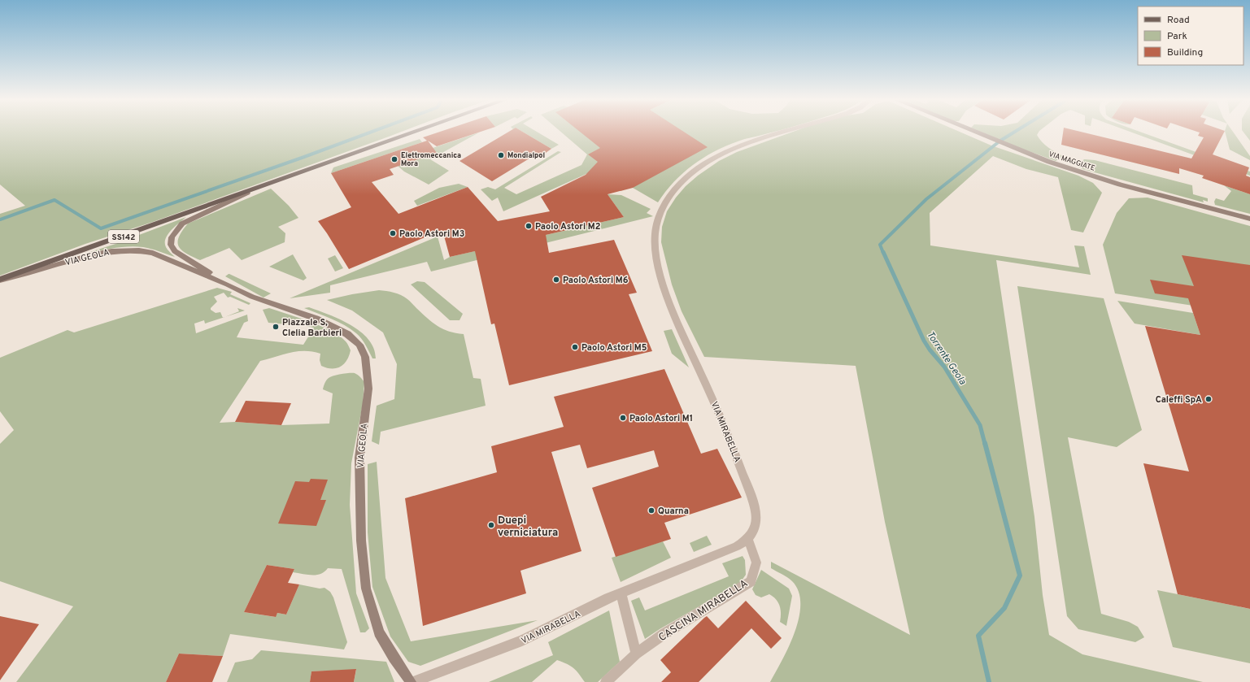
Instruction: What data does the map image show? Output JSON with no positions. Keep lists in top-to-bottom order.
{
  "streets": {
    "main road": ["SS142"],
    "street": [
      "VIA MAGGIATE",
      "VIA GEOLA",
      "VIA MIRABELLA",
      "CASCINA MIRABELLA"
    ]
  },
  "crossings": [
    ["SS142", "VIA GEOLA"],
    ["VIA GEOLA", "VIA MIRABELLA"],
    ["VIA MIRABELLA", "CASCINA MIRABELLA"]
  ],
  "water": ["Torrente Geola"],
  "places": [
    "Mondialpol",
    "Elettromeccanica Mora",
    "Paolo Astori M2",
    "Paolo Astori M3",
    "Paolo Astori M6",
    "Piazzale S, Clelia Barbieri",
    "Paolo Astori M5",
    "Caleffi SpA",
    "Paolo Astori M1",
    "Quarna",
    "Duepi verniciatura"
  ],
  "legend": ["Road", "Park", "Building"]
}
